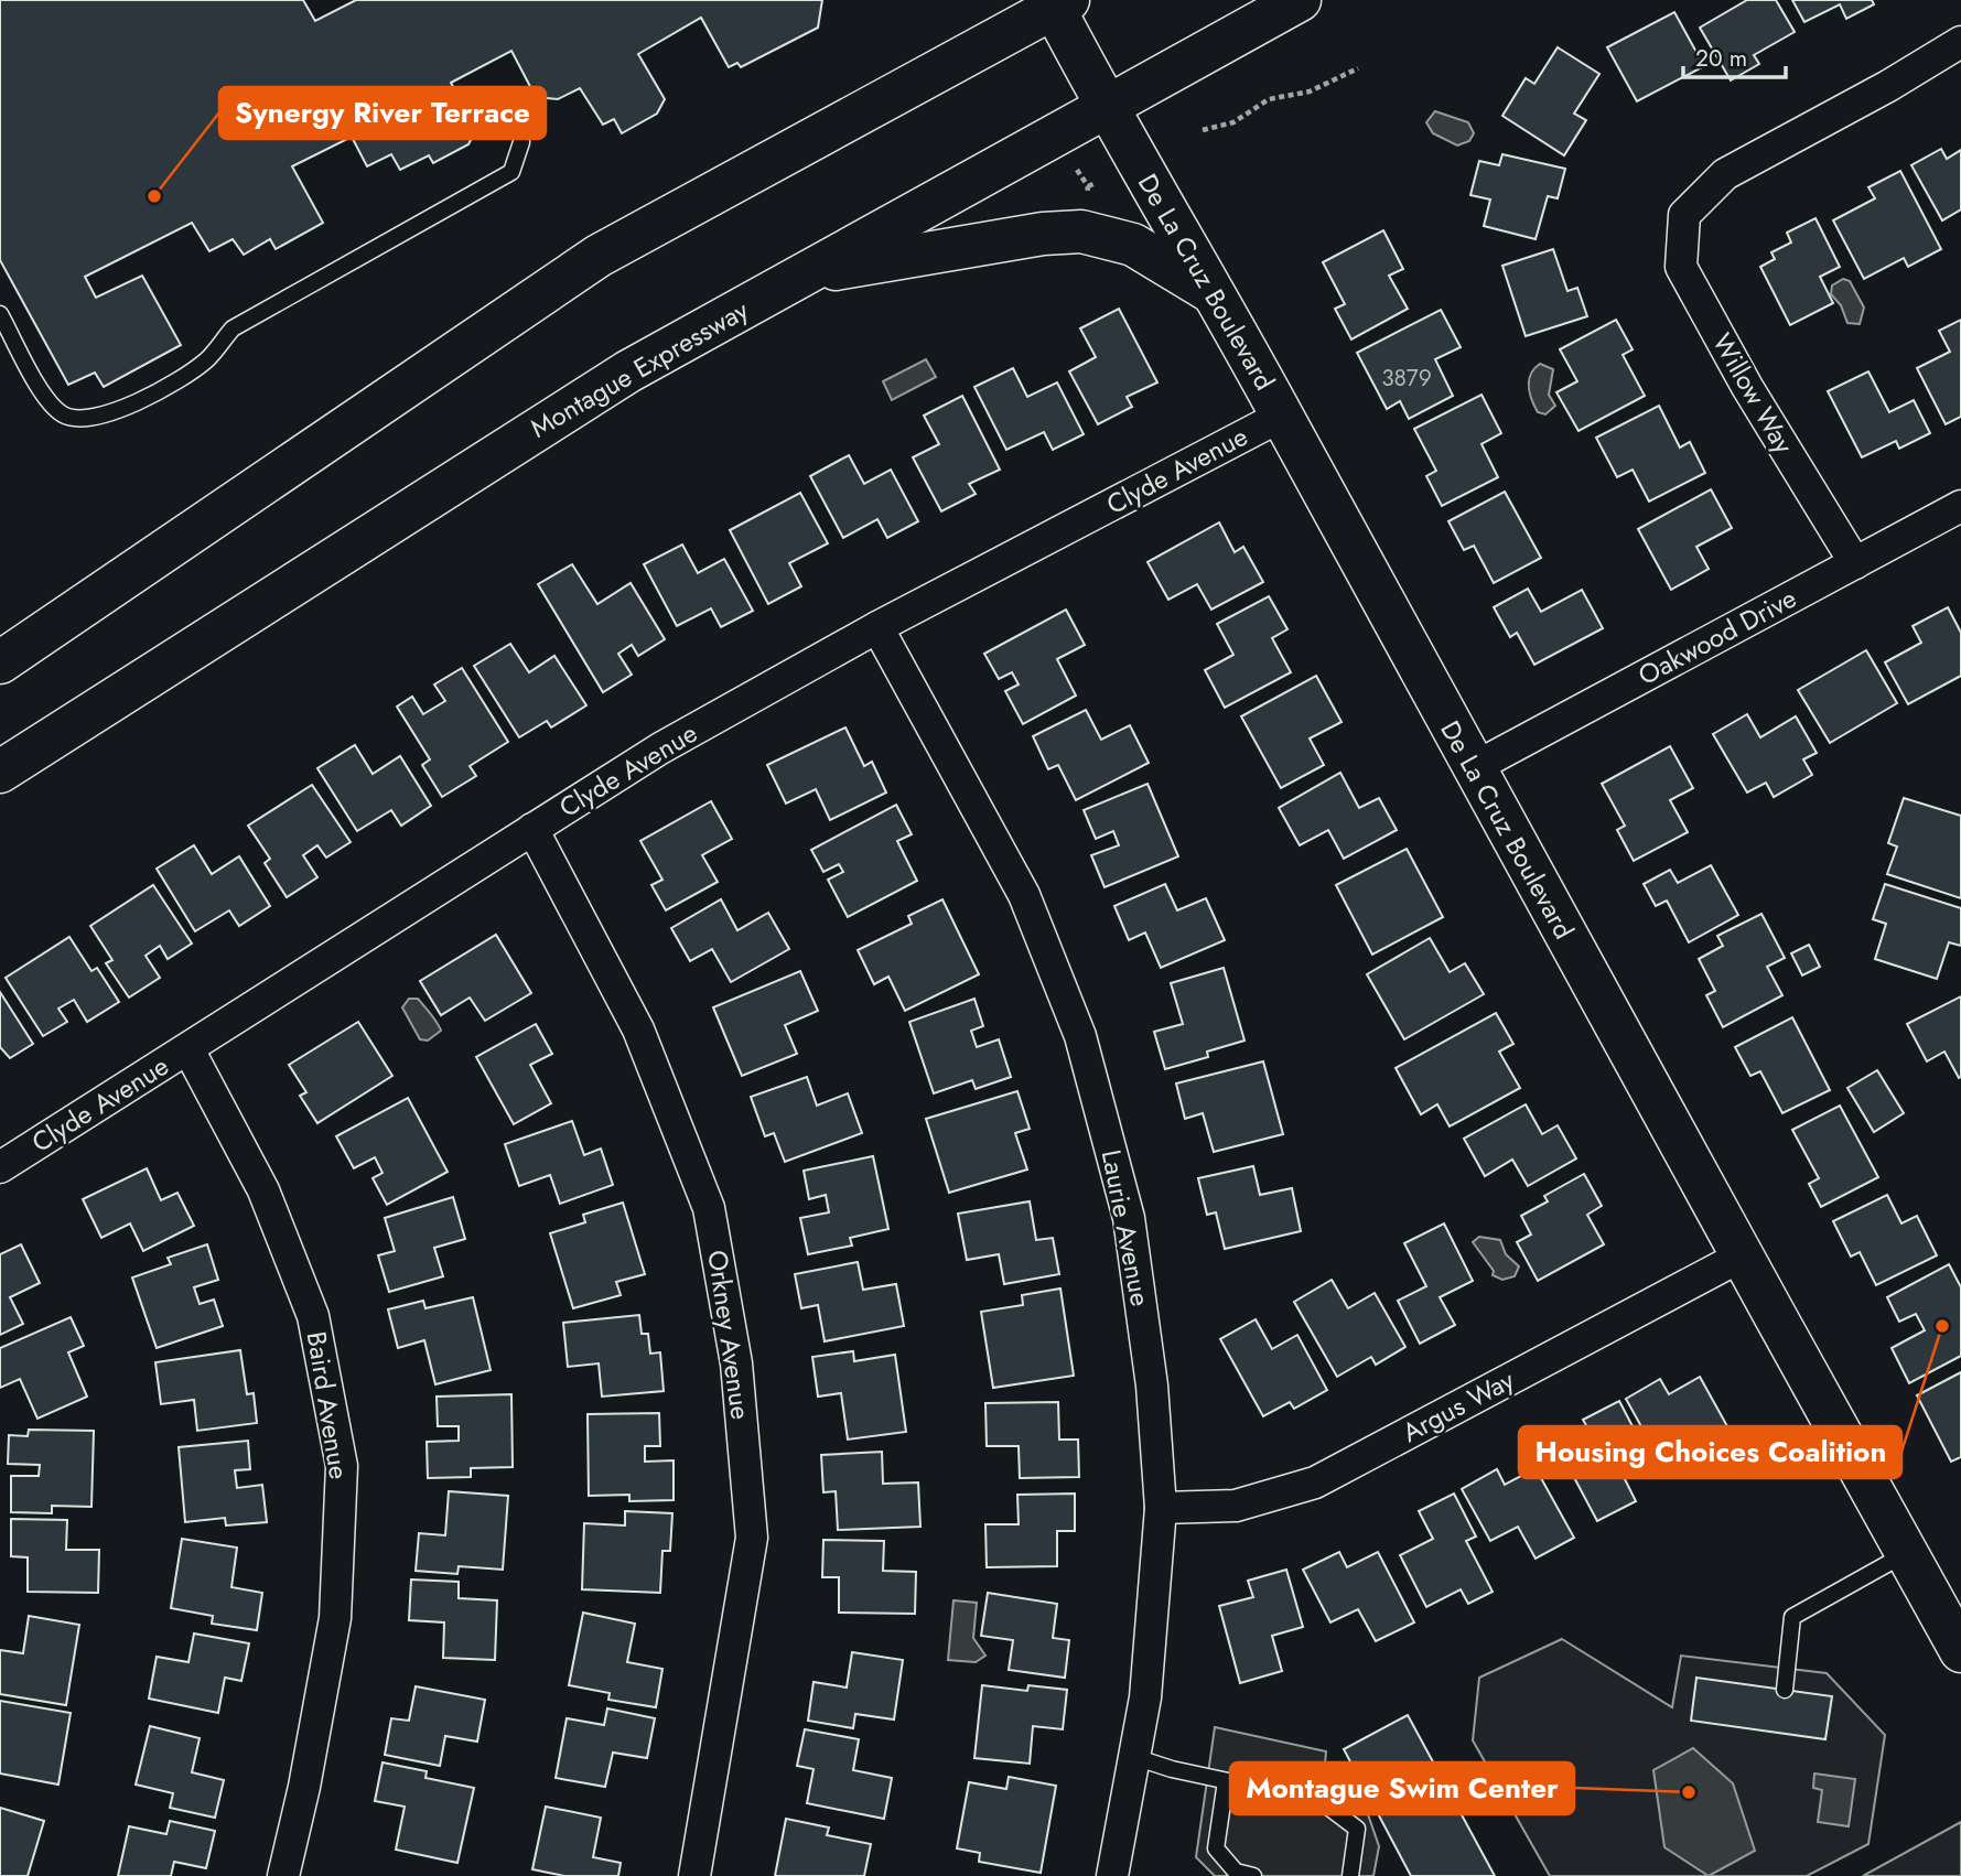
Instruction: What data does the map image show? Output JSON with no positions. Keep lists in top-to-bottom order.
{
  "streets": {
    "main road": ["De La Cruz Boulevard", "Montague Expressway"],
    "street": [
      "Willow Way",
      "Clyde Avenue",
      "Oakwood Drive",
      "Laurie Avenue",
      "Orkney Avenue",
      "Baird Avenue",
      "Argus Way"
    ]
  },
  "crossings": [
    ["De La Cruz Boulevard", "Montague Expressway"],
    ["De La Cruz Boulevard", "Clyde Avenue"],
    ["De La Cruz Boulevard", "Oakwood Drive"],
    ["De La Cruz Boulevard", "Argus Way"],
    ["Willow Way", "Oakwood Drive"],
    ["Clyde Avenue", "Laurie Avenue"],
    ["Clyde Avenue", "Orkney Avenue"],
    ["Clyde Avenue", "Baird Avenue"],
    ["Laurie Avenue", "Argus Way"]
  ],
  "places": ["Synergy River Terrace", "Housing Choices Coalition", "Montague Swim Center"],
  "house_numbers": ["3879"],
  "scale_bar": "20 m"
}
